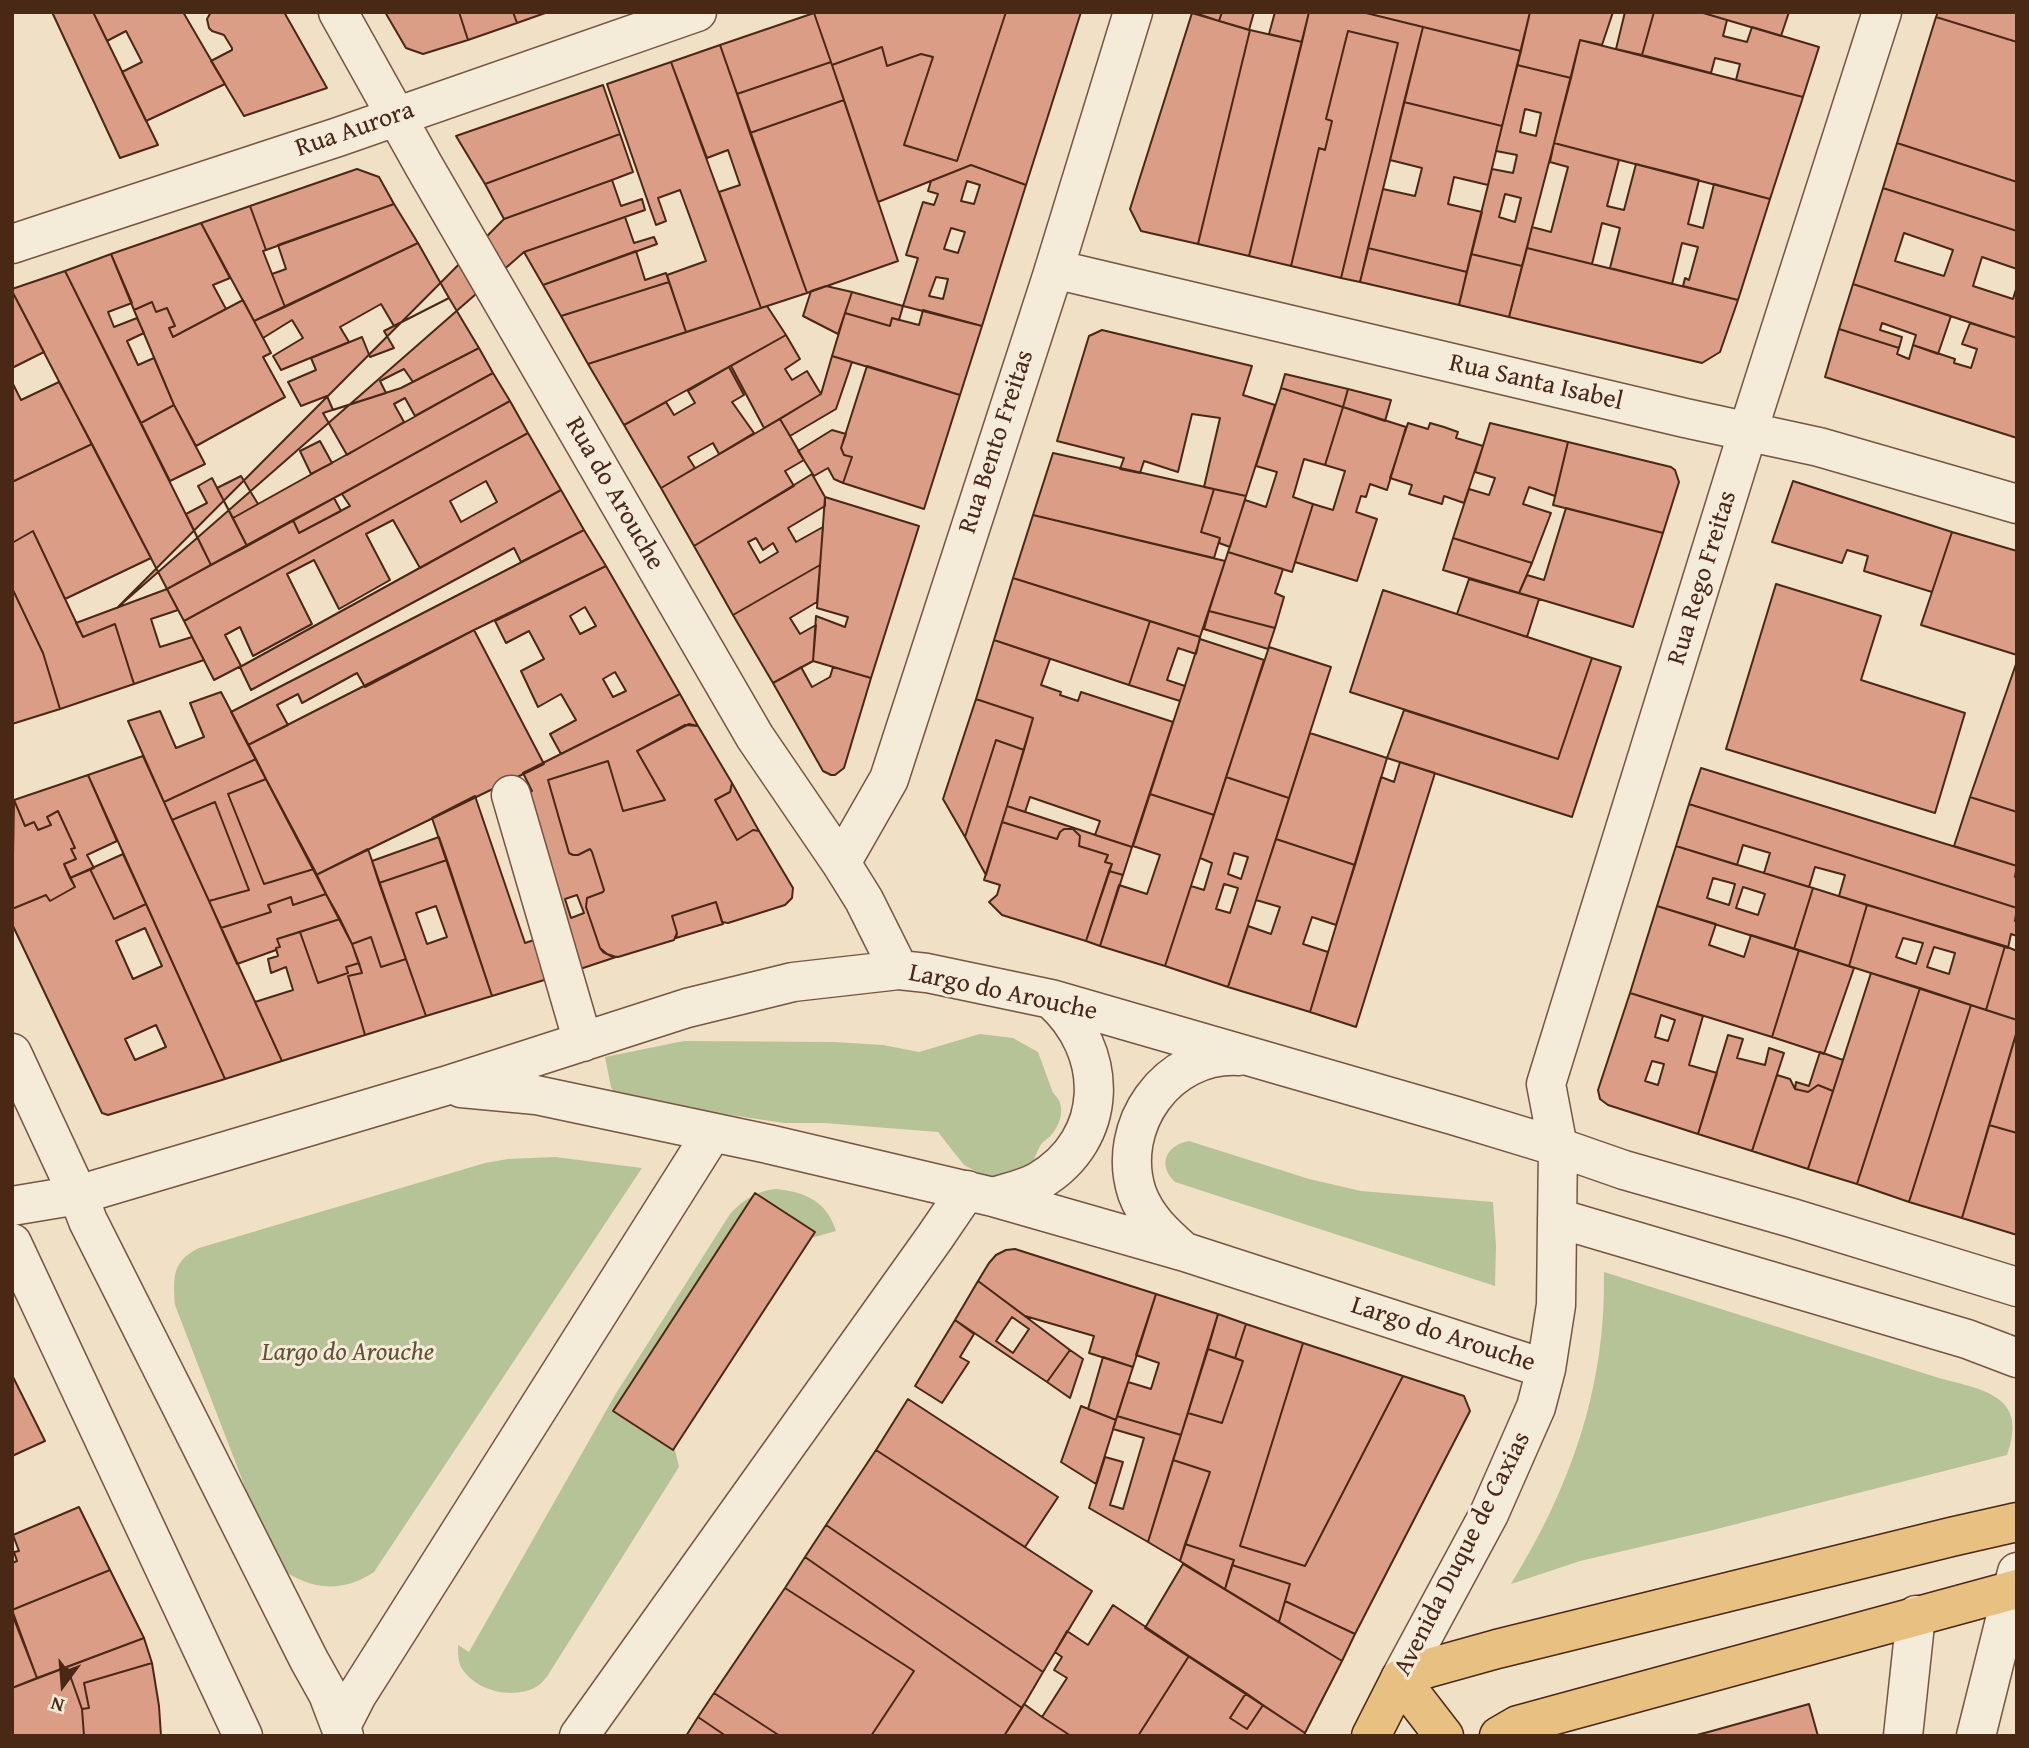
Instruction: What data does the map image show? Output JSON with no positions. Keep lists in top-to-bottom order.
{
  "streets": {
    "main road": ["Avenida Duque de Caxias"],
    "street": [
      "Rua Aurora",
      "Rua Santa Isabel",
      "Rua Bento Freitas",
      "Rua do Arouche",
      "Rua Rego Freitas",
      "Largo do Arouche"
    ]
  },
  "crossings": [
    ["Rua Aurora", "Rua do Arouche"],
    ["Rua Santa Isabel", "Rua Bento Freitas"],
    ["Rua Santa Isabel", "Rua Rego Freitas"],
    ["Rua Bento Freitas", "Rua do Arouche"],
    ["Rua do Arouche", "Largo do Arouche"],
    ["Rua Rego Freitas", "Largo do Arouche"],
    ["Largo do Arouche", "Avenida Duque de Caxias"]
  ],
  "parks": ["Largo do Arouche"],
  "north": "bottom"
}
